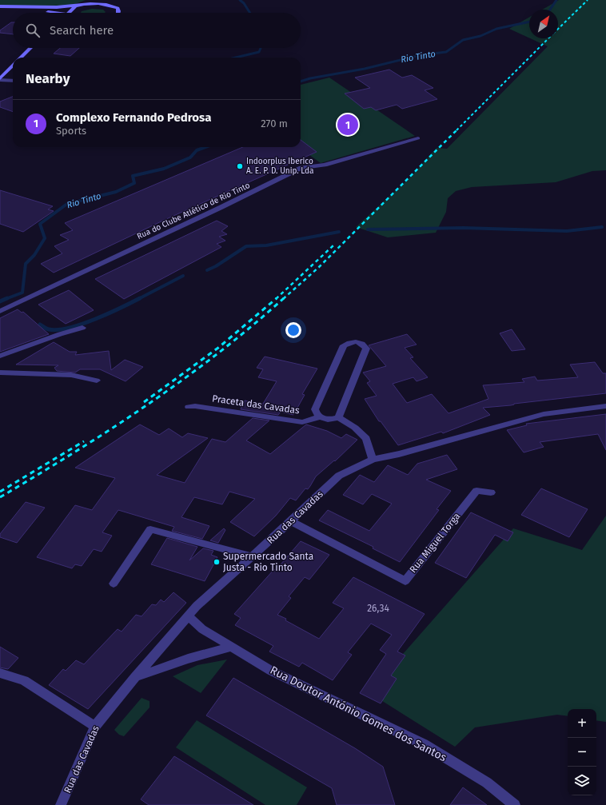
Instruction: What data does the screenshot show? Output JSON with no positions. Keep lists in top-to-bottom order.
{
  "streets": {
    "street": [
      "Rua do Clube Atlético de Rio Tinto",
      "Praceta das Cavadas",
      "Rua das Cavadas",
      "Rua Miguel Torga",
      "Rua Doutor António Gomes dos Santos"
    ]
  },
  "crossings": [
    ["Rua das Cavadas", "Rua Miguel Torga"],
    ["Rua das Cavadas", "Rua Doutor António Gomes dos Santos"]
  ],
  "water": ["Rio Tinto"],
  "places": ["Indoorplus Iberico A. E. P. D. Unip. Lda", "Supermercado Santa Justa - Rio Tinto"],
  "house_numbers": ["26,34"],
  "north": "top right",
  "page": {
    "search": "Search here",
    "heading": "Nearby",
    "list": [
      {
        "mark": "1",
        "name": "Complexo Fernando Pedrosa",
        "note": "Sports",
        "value": "270 m"
      }
    ],
    "pins": "1",
    "map_buttons": ["+", "−"]
  }
}
